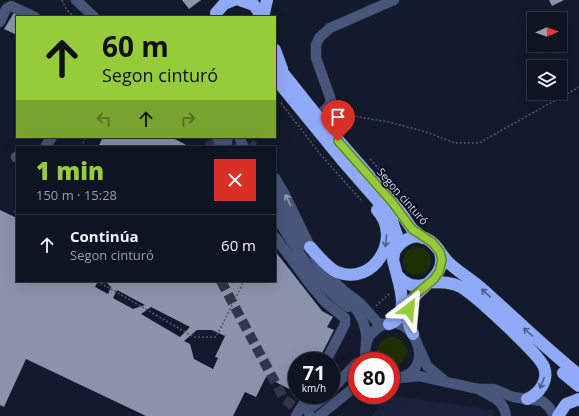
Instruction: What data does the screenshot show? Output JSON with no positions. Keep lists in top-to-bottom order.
{
  "streets": {
    "highway": ["Segon cinturó"]
  },
  "north": "right",
  "page": {
    "turn": ["60 m", "Segon cinturó"],
    "heading": ["1 min", "150 m · 15:28"],
    "list": [
      {
        "name": "Continúa",
        "note": "Segon cinturó",
        "value": "60 m"
      }
    ],
    "speed": "71 km/h",
    "limit": "80"
  }
}
